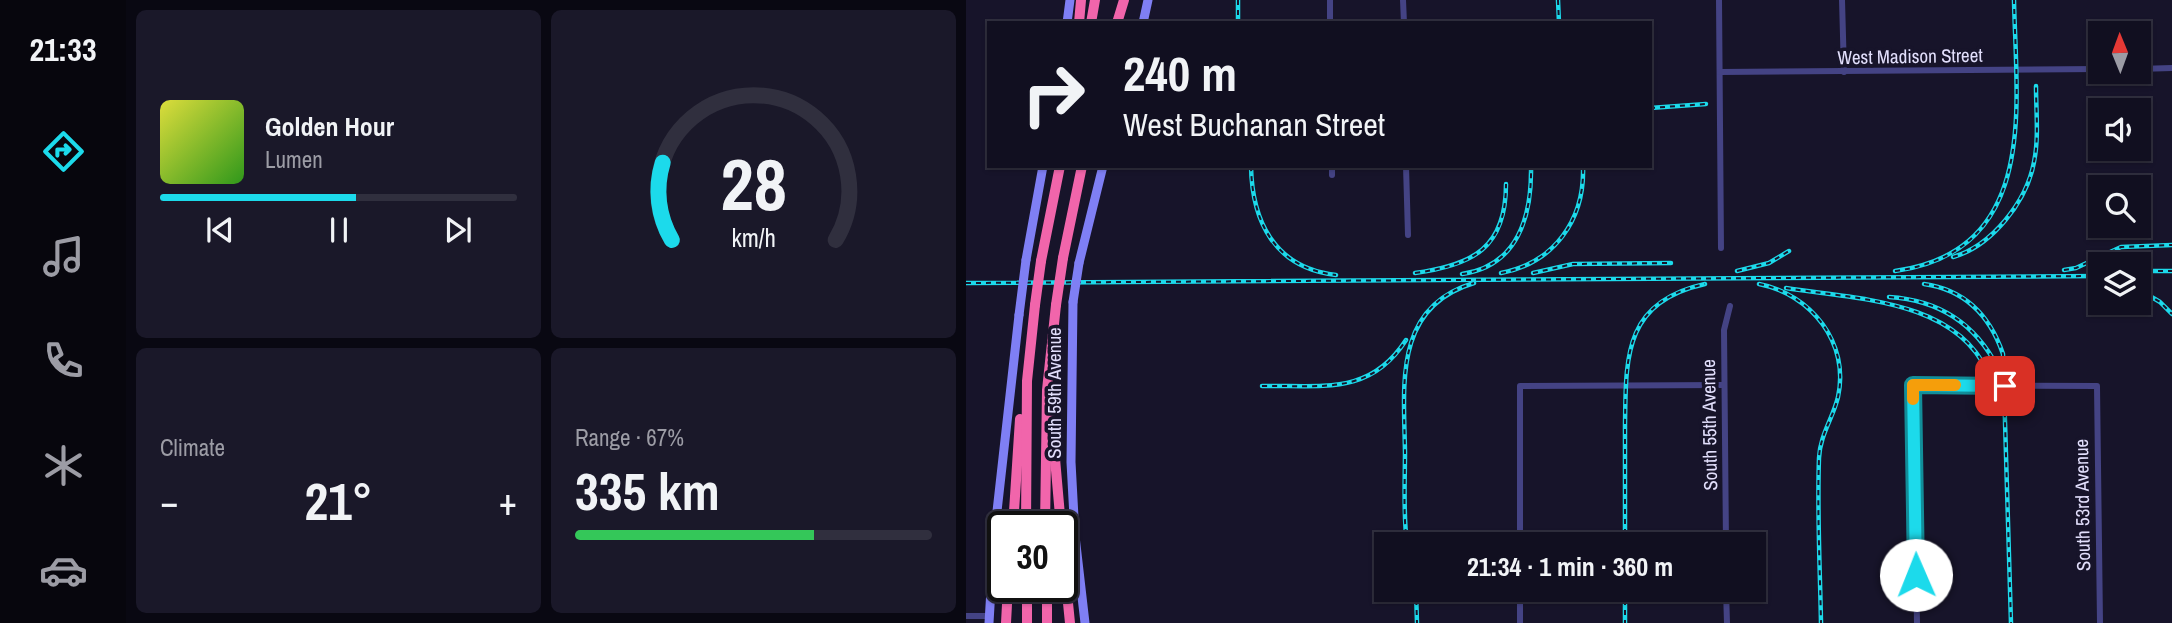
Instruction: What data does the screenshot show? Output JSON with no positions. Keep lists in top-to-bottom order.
{
  "streets": {
    "main road": ["South 59th Avenue"],
    "street": ["West Madison Street", "South 55th Avenue", "South 53rd Avenue"]
  },
  "north": "top",
  "page": {
    "tabs": "21:33",
    "turn": ["240 m", "West Buchanan Street"],
    "song": ["Golden Hour", "Lumen"],
    "tile": [
      "Climate",
      ["Range · 67%", "335 km"]
    ],
    "heat": ["−", "21°", "+"],
    "limit": "30",
    "trip": "21:34 · 1 min · 360 m",
    "gauge": ["28", "km/h"]
  }
}
